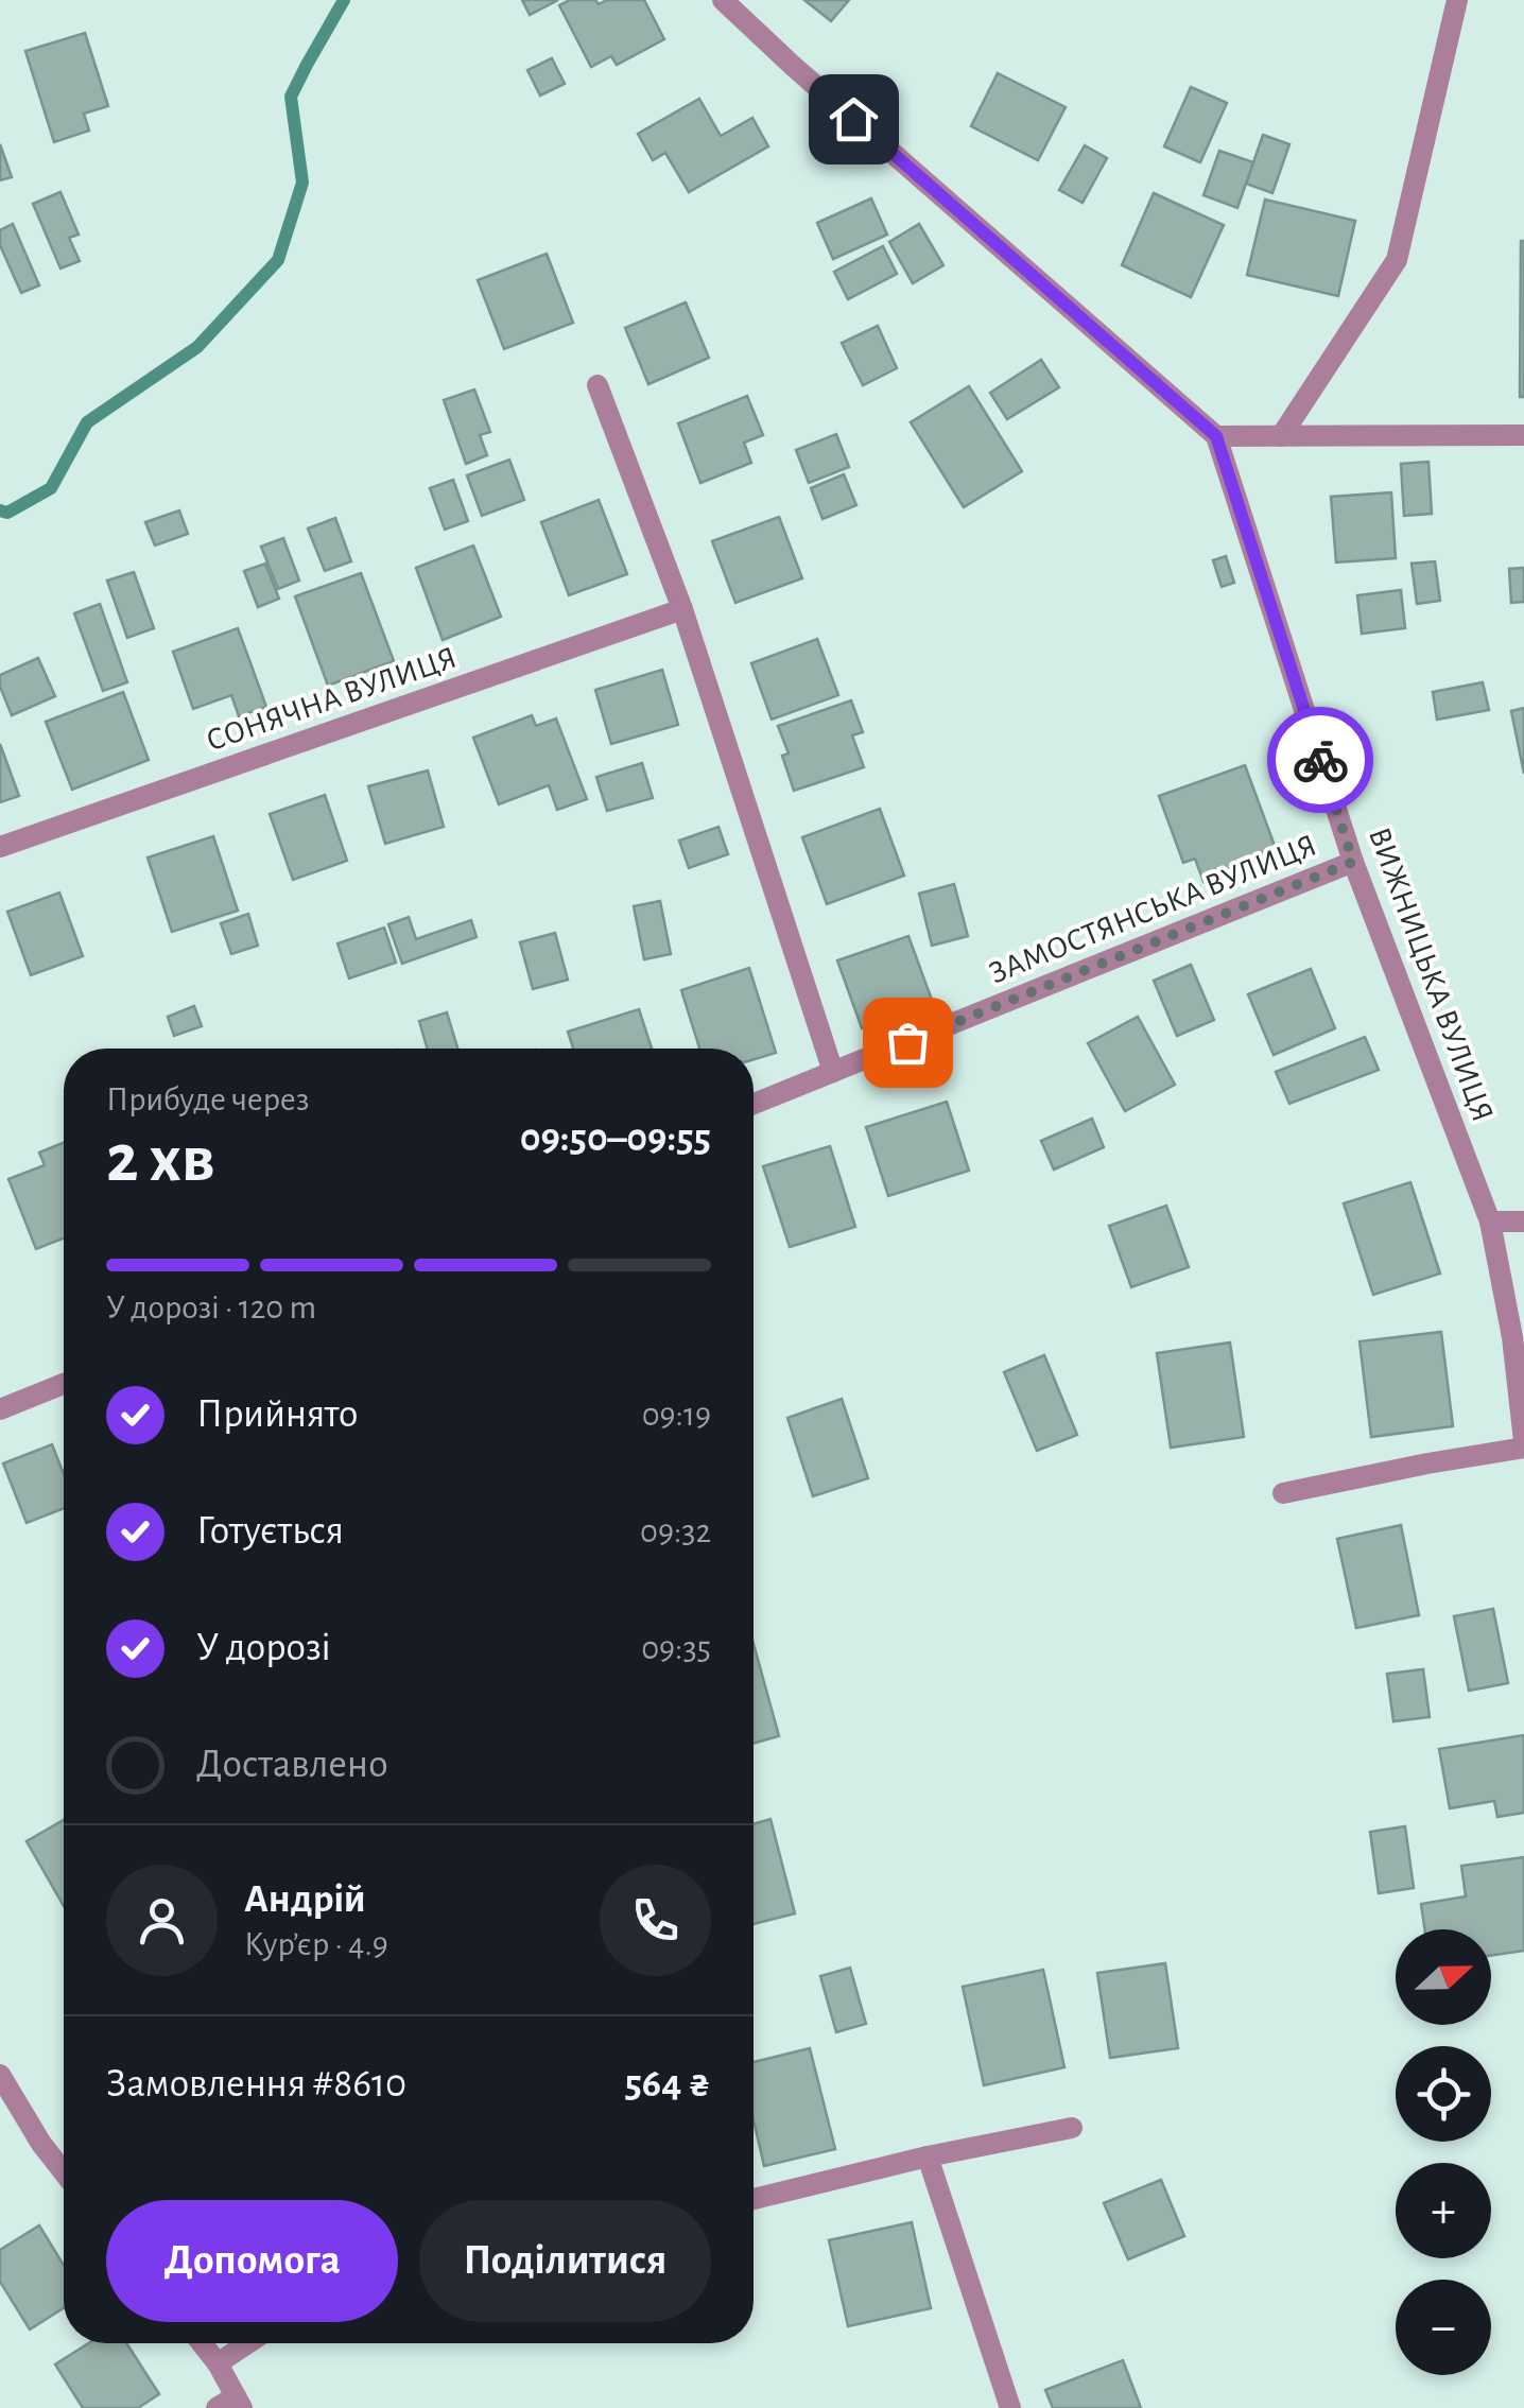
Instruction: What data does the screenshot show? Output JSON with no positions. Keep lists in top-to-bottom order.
{
  "streets": {
    "street": ["СОНЯЧНА ВУЛИЦЯ", "ЗАМОСТЯНСЬКА ВУЛИЦЯ", "ВИЖНИЦЬКА ВУЛИЦЯ"]
  },
  "crossings": [
    ["ЗАМОСТЯНСЬКА ВУЛИЦЯ", "ВИЖНИЦЬКА ВУЛИЦЯ"]
  ],
  "north": "right",
  "page": {
    "heading": ["2 хв", "Прибуде через", "09:50–09:55"],
    "panel": [
      "Андрій",
      "Кур’єр · 4.9",
      "Замовлення #8610",
      "564 ₴"
    ],
    "bar": "У дорозі · 120 m",
    "list": [
      ["Прийнято", "09:19"],
      ["Готується", "09:32"],
      ["У дорозі", "09:35"],
      "Доставлено"
    ],
    "map_buttons": ["+", "−"],
    "buttons": ["Допомога", "Поділитися"]
  }
}
